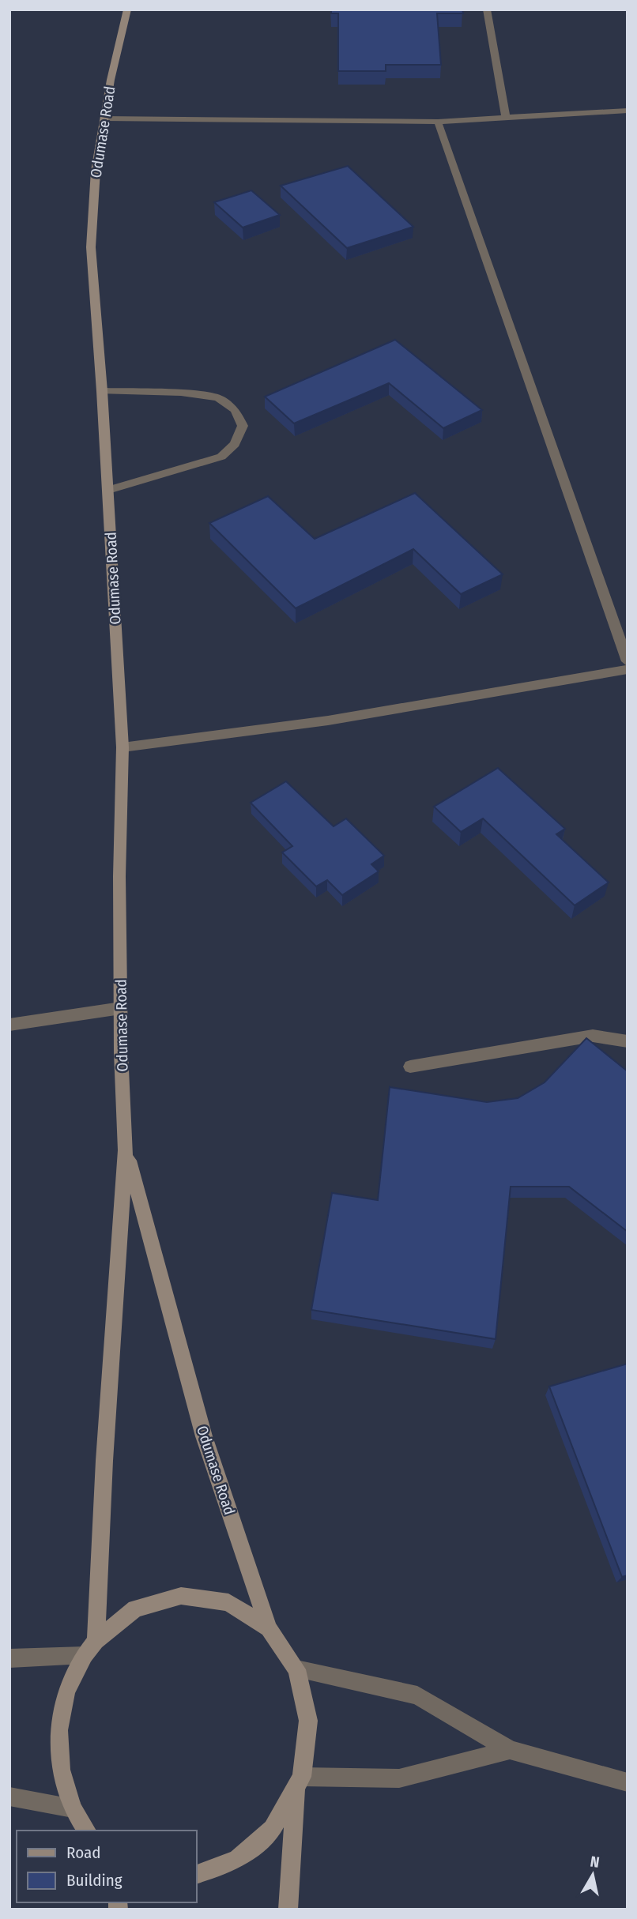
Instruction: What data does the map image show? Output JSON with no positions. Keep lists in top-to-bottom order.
{
  "streets": {
    "main road": ["Odumase Road"]
  },
  "legend": ["Road", "Building"],
  "north": "top"
}
